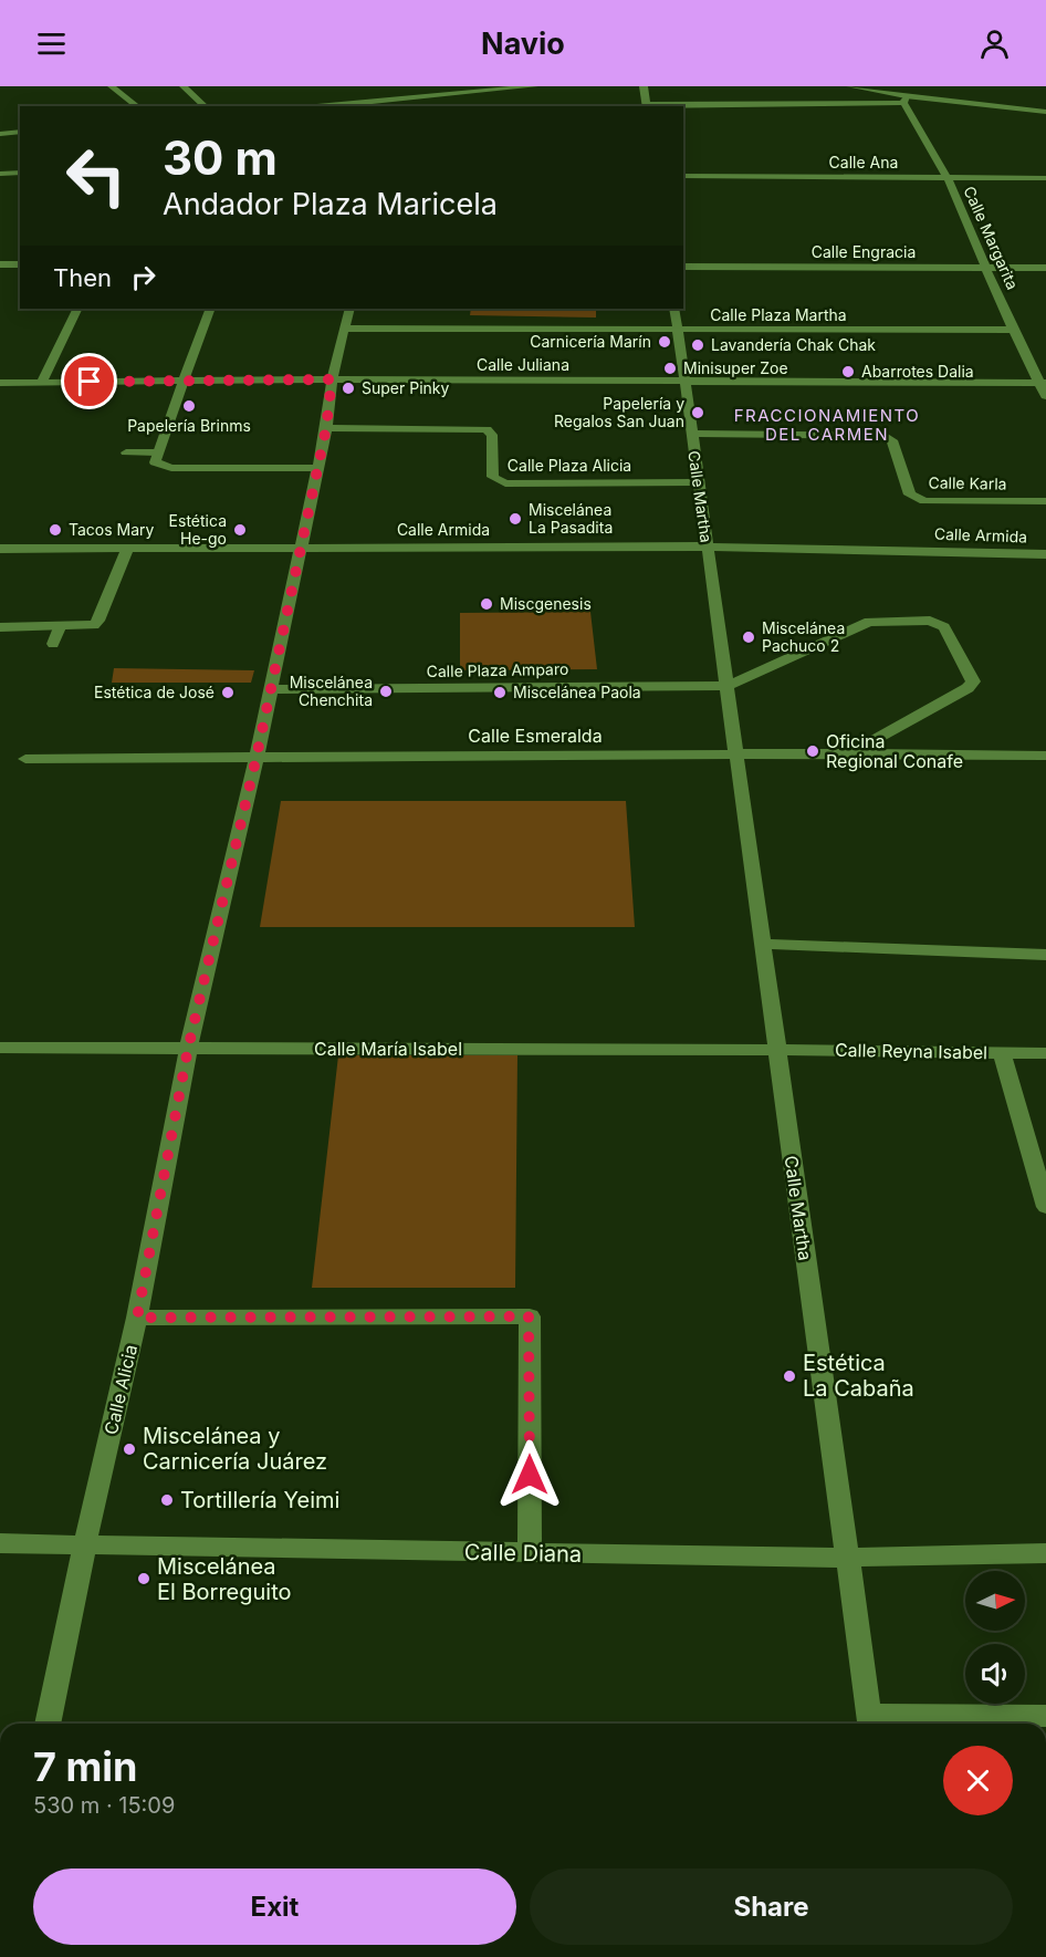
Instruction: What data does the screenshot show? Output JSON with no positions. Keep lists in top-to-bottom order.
{
  "streets": {
    "street": [
      "Calle Ana",
      "Calle Margarita",
      "Calle Engracia",
      "Calle Plaza Martha",
      "Calle Juliana",
      "Calle Plaza Alicia",
      "Calle Karla",
      "Calle Martha",
      "Calle Armida",
      "Calle Plaza Amparo",
      "Calle Esmeralda",
      "Calle María Isabel",
      "Calle Reyna Isabel",
      "Calle Alicia",
      "Calle Diana"
    ]
  },
  "crossings": [
    ["Calle Ana", "Calle Margarita"],
    ["Calle Margarita", "Calle Engracia"],
    ["Calle Margarita", "Calle Plaza Martha"],
    ["Calle Margarita", "Calle Juliana"],
    ["Calle Plaza Martha", "Calle Martha"],
    ["Calle Plaza Martha", "Calle Alicia"],
    ["Calle Juliana", "Calle Martha"],
    ["Calle Juliana", "Calle Alicia"],
    ["Calle Plaza Alicia", "Calle Martha"],
    ["Calle Plaza Alicia", "Calle Alicia"],
    ["Calle Karla", "Calle Martha"],
    ["Calle Martha", "Calle Armida"],
    ["Calle Martha", "Calle Plaza Amparo"],
    ["Calle Martha", "Calle Esmeralda"],
    ["Calle Martha", "Calle María Isabel"],
    ["Calle Martha", "Calle Reyna Isabel"],
    ["Calle Martha", "Calle Diana"],
    ["Calle Armida", "Calle Alicia"],
    ["Calle Plaza Amparo", "Calle Alicia"],
    ["Calle Esmeralda", "Calle Alicia"],
    ["Calle María Isabel", "Calle Reyna Isabel"],
    ["Calle María Isabel", "Calle Alicia"],
    ["Calle Alicia", "Calle Diana"]
  ],
  "districts": ["FRACCIONAMIENTO DEL CARMEN"],
  "places": [
    "Carnicería Marín",
    "Lavandería Chak Chak",
    "Minisuper Zoe",
    "Abarrotes Dalia",
    "Super Pinky",
    "Papelería Brinms",
    "Papelería y Regalos San Juan",
    "Miscelánea La Pasadita",
    "Tacos Mary",
    "Estética He-go",
    "Miscgenesis",
    "Miscelánea Pachuco 2",
    "Miscelánea Chenchita",
    "Estética de José",
    "Miscelánea Paola",
    "Oficina Regional Conafe",
    "Estética La Cabaña",
    "Miscelánea y Carnicería Juárez",
    "Tortillería Yeimi",
    "Miscelánea El Borreguito"
  ],
  "north": "right",
  "page": {
    "header": "Navio",
    "turn": ["30 m", "Andador Plaza Maricela"],
    "then": "Then",
    "heading": ["7 min", "530 m · 15:09"],
    "buttons": ["Exit", "Share"]
  }
}
